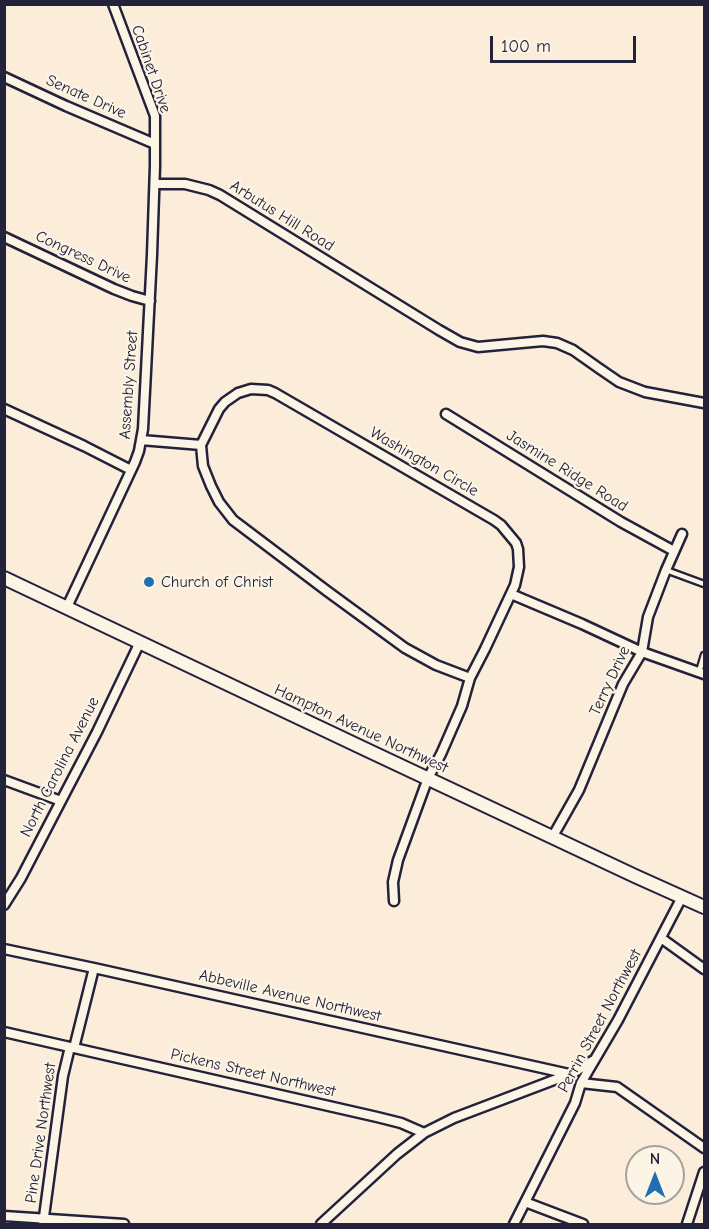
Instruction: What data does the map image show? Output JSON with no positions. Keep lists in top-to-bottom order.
{
  "streets": {
    "street": [
      "Cabinet Drive",
      "Senate Drive",
      "Arbutus Hill Road",
      "Congress Drive",
      "Assembly Street",
      "Washington Circle",
      "Jasmine Ridge Road",
      "Terry Drive",
      "Hampton Avenue Northwest",
      "North Carolina Avenue",
      "Abbeville Avenue Northwest",
      "Perrin Street Northwest",
      "Pickens Street Northwest",
      "Pine Drive Northwest"
    ]
  },
  "crossings": [
    ["Cabinet Drive", "Senate Drive"],
    ["Cabinet Drive", "Arbutus Hill Road"],
    ["Cabinet Drive", "Assembly Street"],
    ["Arbutus Hill Road", "Assembly Street"],
    ["Congress Drive", "Assembly Street"],
    ["Assembly Street", "Hampton Avenue Northwest"],
    ["Washington Circle", "Hampton Avenue Northwest"],
    ["Jasmine Ridge Road", "Terry Drive"],
    ["Terry Drive", "Hampton Avenue Northwest"],
    ["Hampton Avenue Northwest", "North Carolina Avenue"],
    ["Hampton Avenue Northwest", "Perrin Street Northwest"],
    ["Abbeville Avenue Northwest", "Pine Drive Northwest"],
    ["Pickens Street Northwest", "Pine Drive Northwest"]
  ],
  "places": ["Church of Christ"],
  "scale_bar": "100 m",
  "north": "top"
}
